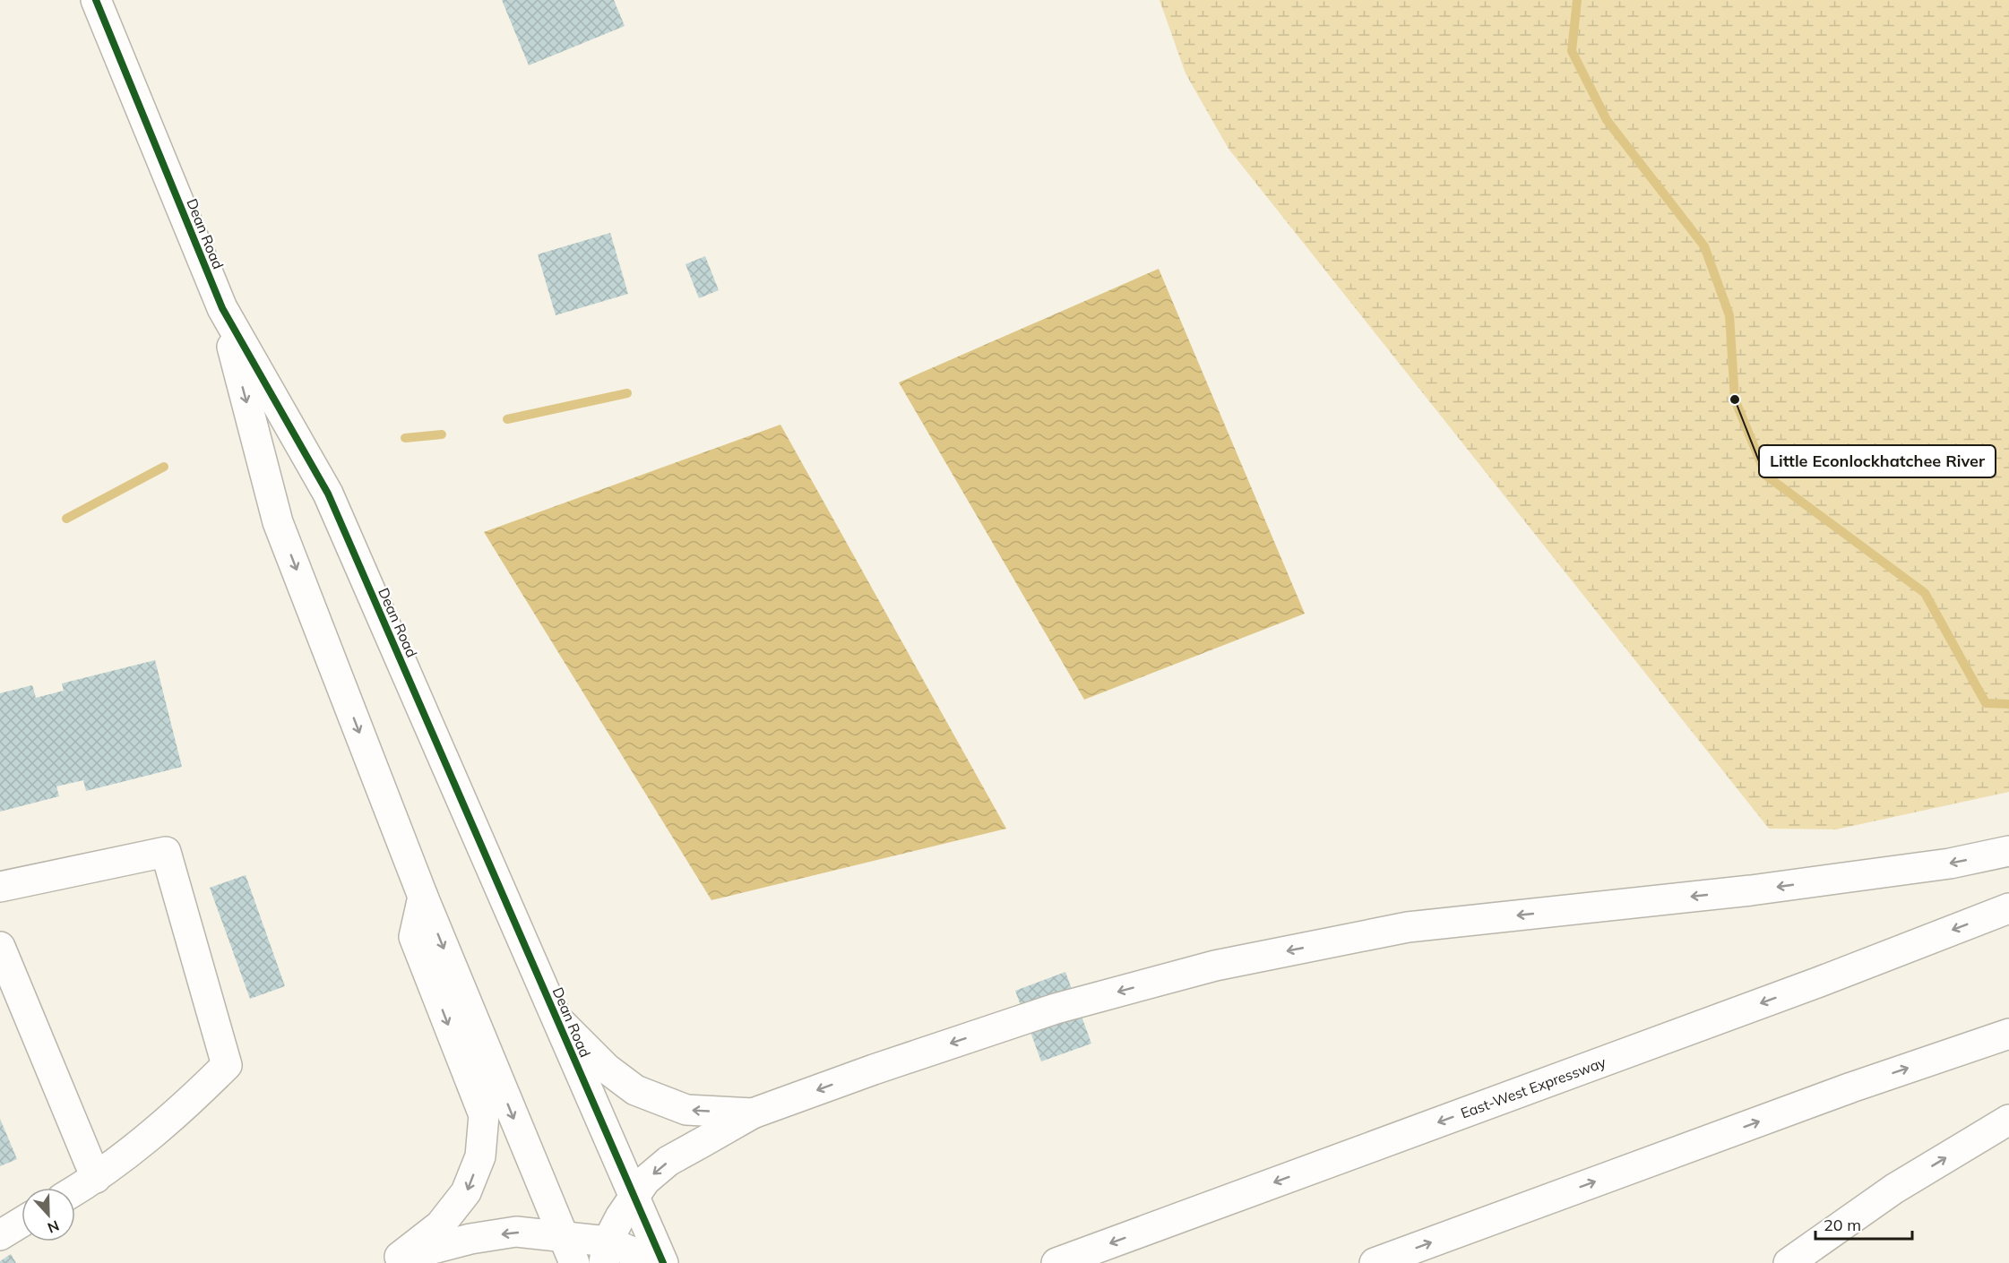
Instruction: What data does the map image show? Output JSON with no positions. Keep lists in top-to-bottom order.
{
  "streets": {
    "main road": ["Dean Road", "East-West Expressway"]
  },
  "places": ["Little Econlockhatchee River"],
  "scale_bar": "20 m",
  "north": "bottom"
}
